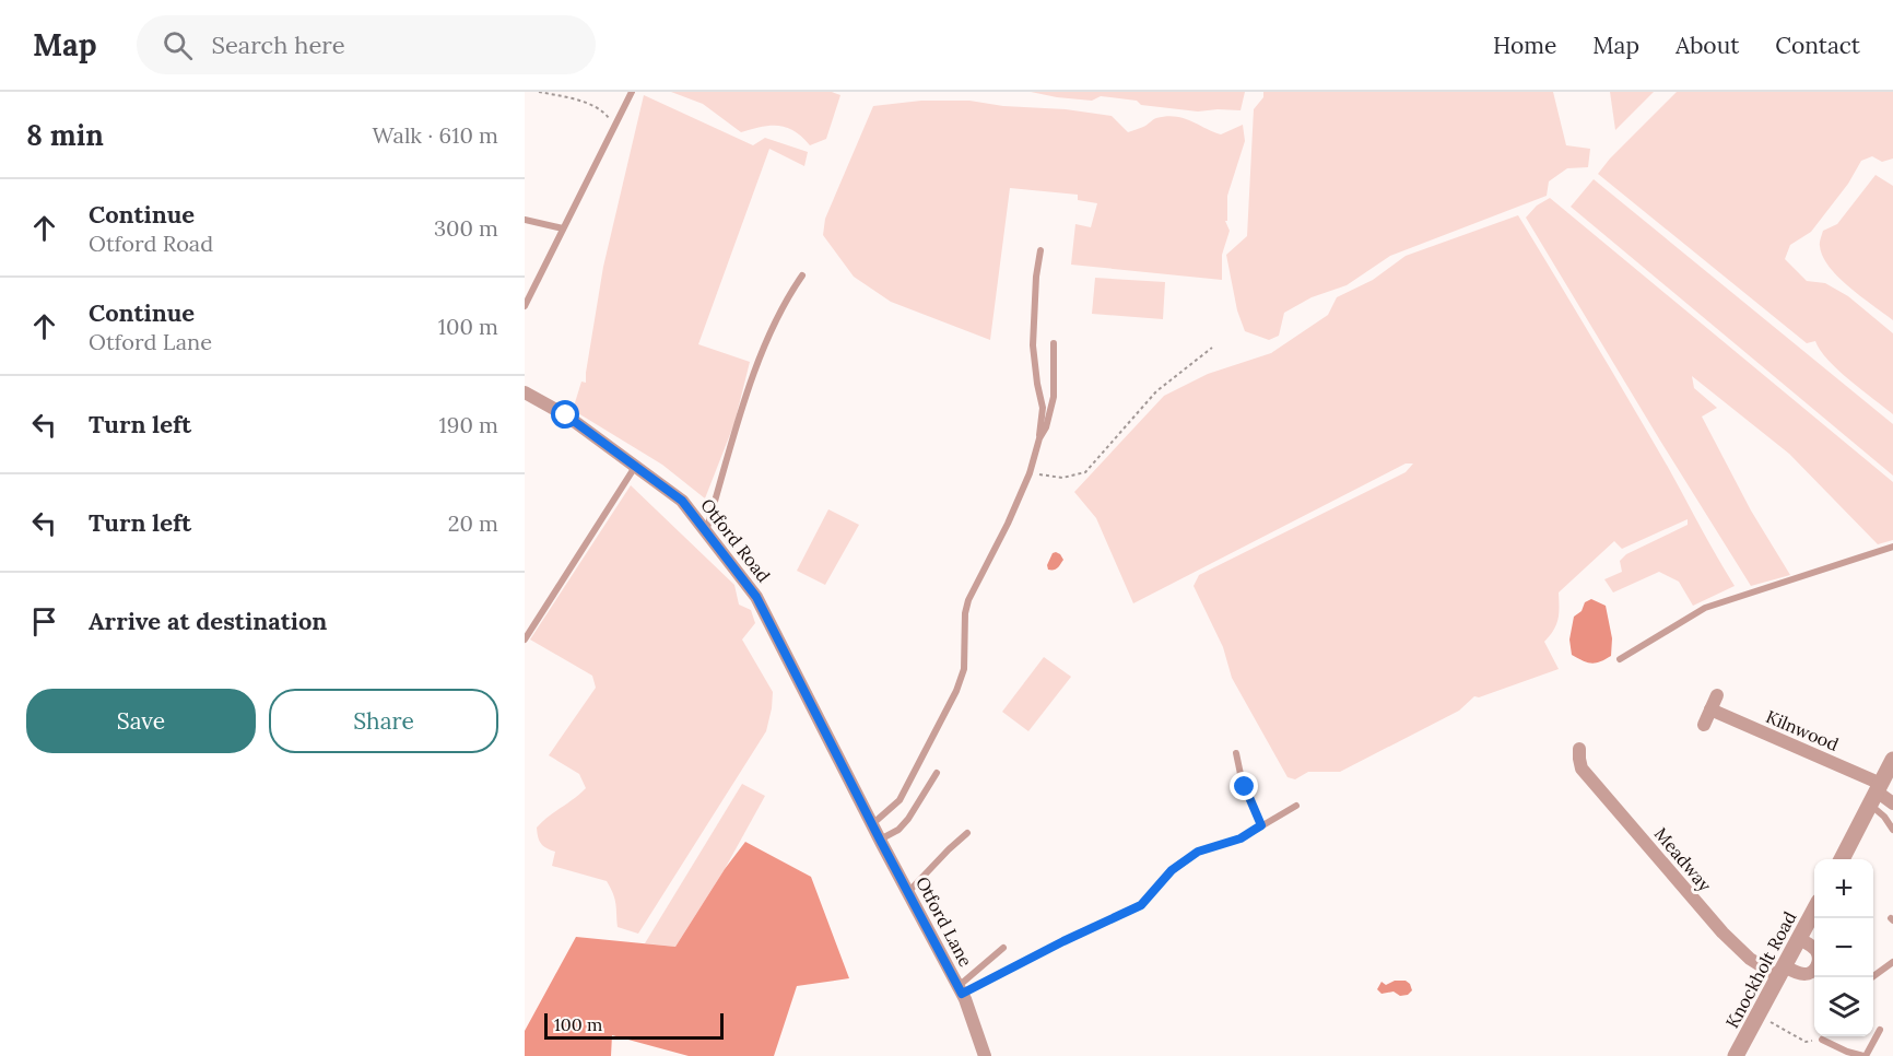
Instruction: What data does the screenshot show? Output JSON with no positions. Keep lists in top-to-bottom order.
{
  "streets": {
    "street": [
      "Otford Road",
      "Kilnwood",
      "Meadway",
      "Otford Lane",
      "Knockholt Road"
    ]
  },
  "crossings": [
    ["Otford Road", "Otford Lane"],
    ["Meadway", "Knockholt Road"]
  ],
  "scale_bar": "100 m",
  "page": {
    "header": "Map",
    "search": "Search here",
    "nav": [
      "Home",
      "Map",
      "About",
      "Contact"
    ],
    "heading": ["8 min", "Walk · 610 m"],
    "list": [
      ["Continue", "Otford Road", "300 m"],
      ["Continue", "Otford Lane", "100 m"],
      ["Turn left", "190 m"],
      ["Turn left", "20 m"],
      "Arrive at destination"
    ],
    "buttons": ["Save", "Share"],
    "map_buttons": ["+", "−"],
    "scale": "100 m"
  }
}
